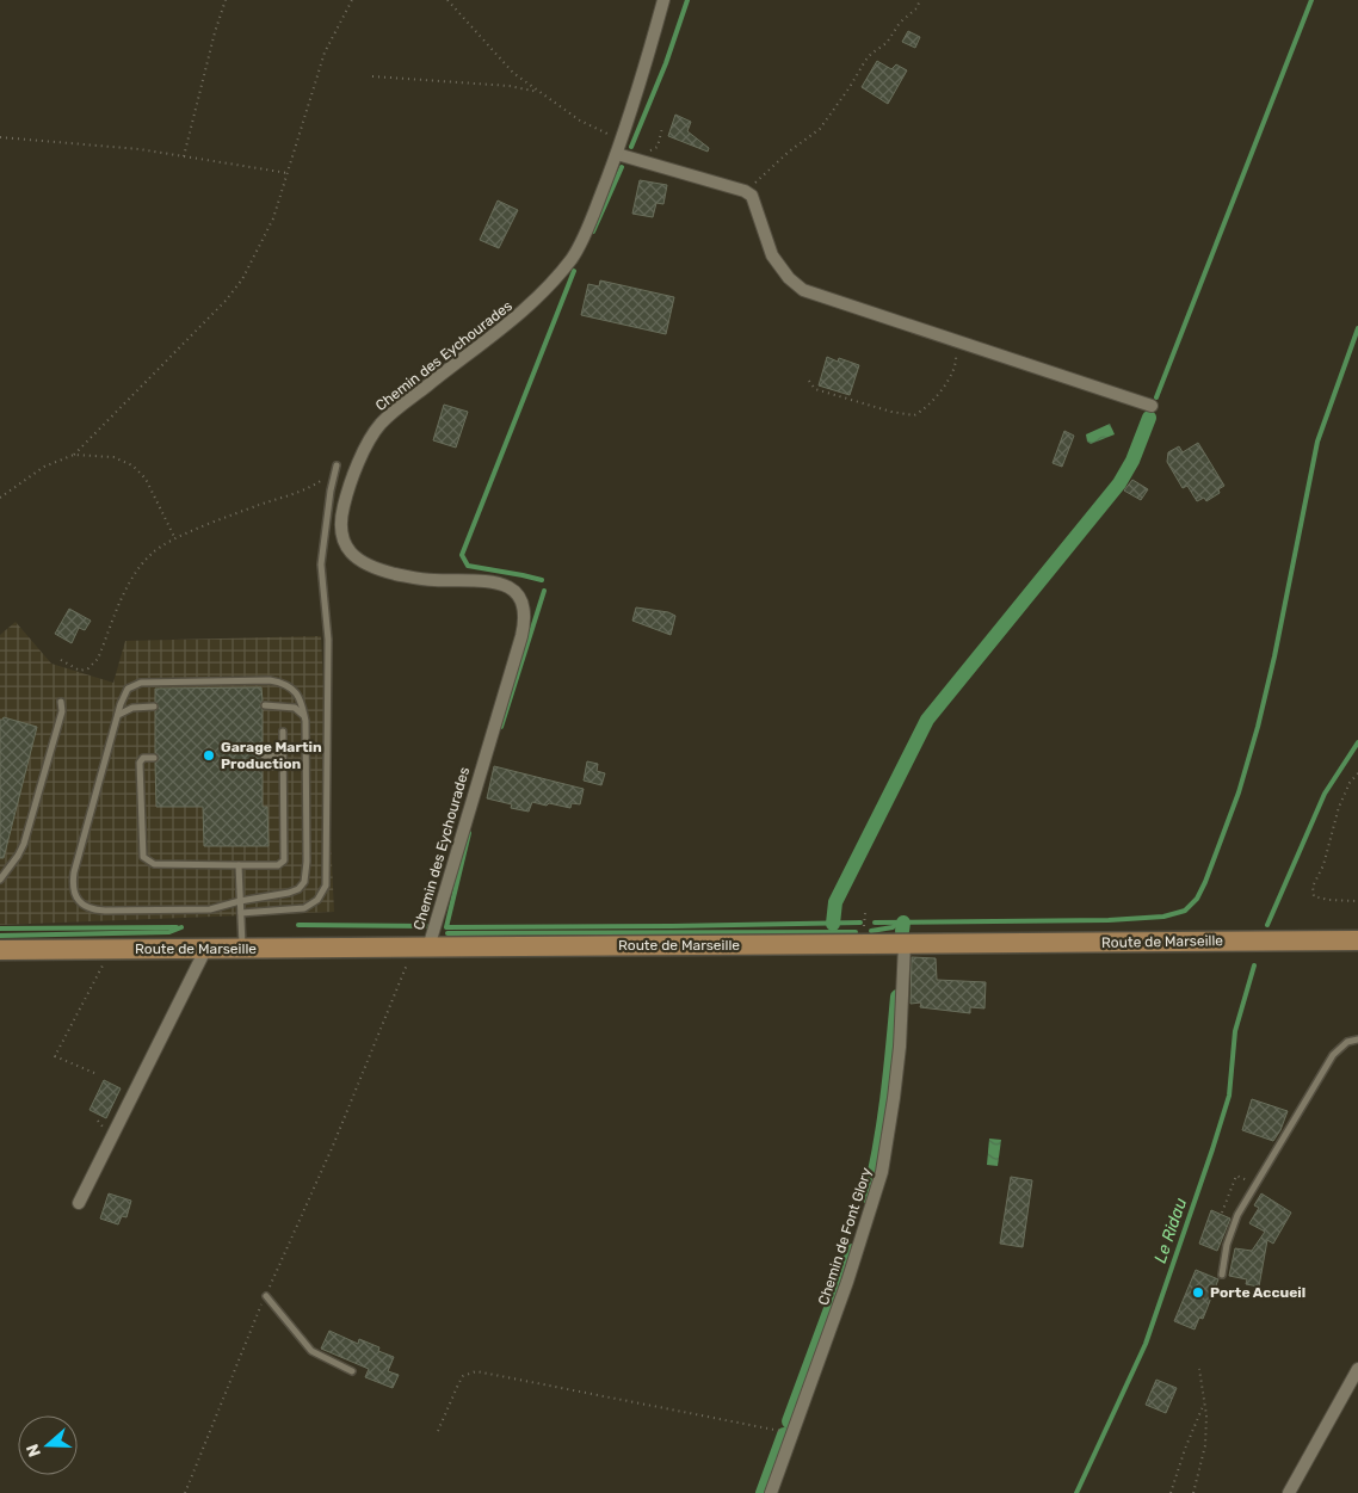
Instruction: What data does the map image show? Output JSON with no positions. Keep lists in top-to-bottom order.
{
  "streets": {
    "main road": ["Route de Marseille"],
    "street": ["Chemin des Eychourades", "Chemin de Font Glory"]
  },
  "crossings": [
    ["Chemin des Eychourades", "Route de Marseille"],
    ["Route de Marseille", "Chemin de Font Glory"]
  ],
  "water": ["Le Ridau"],
  "places": ["Garage Martin Production", "Porte Accueil"],
  "north": "left"
}
